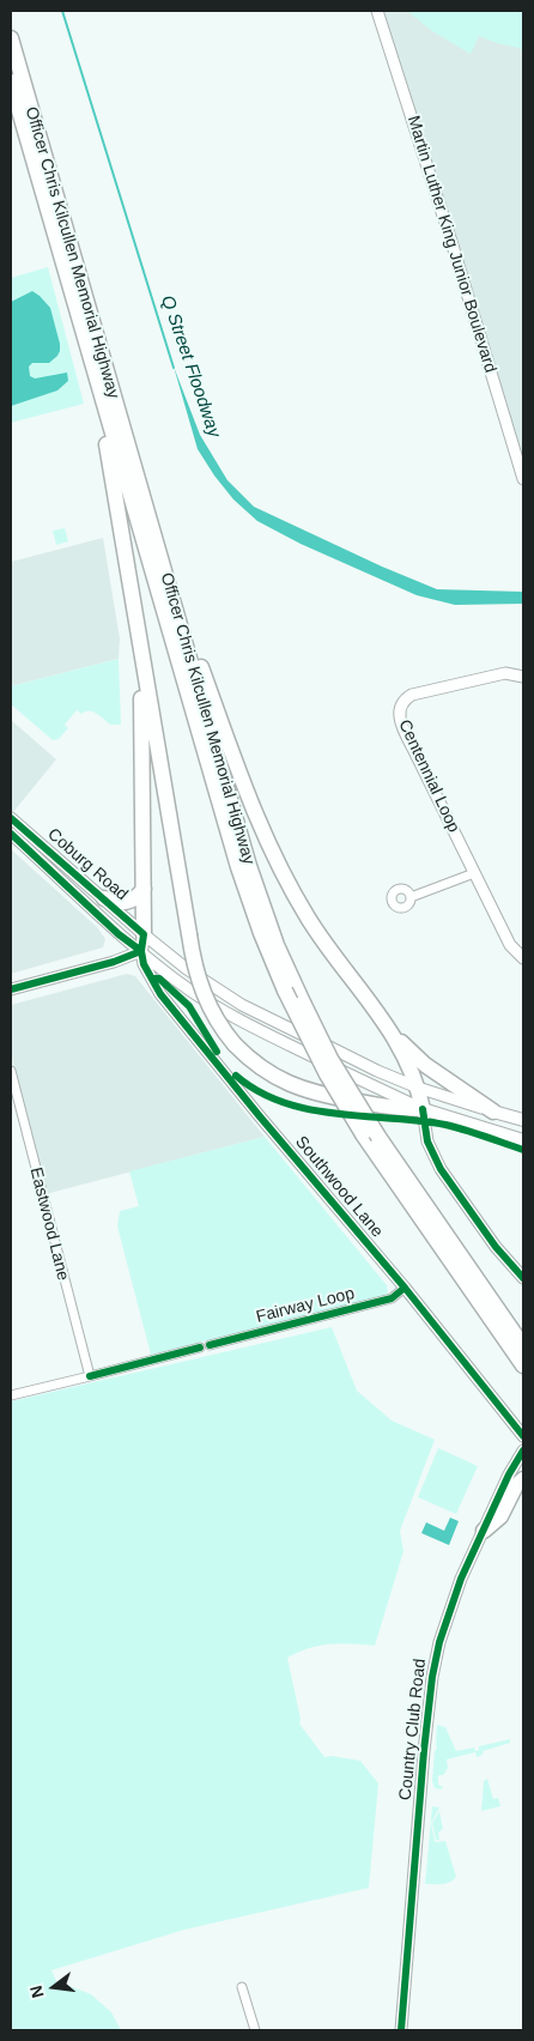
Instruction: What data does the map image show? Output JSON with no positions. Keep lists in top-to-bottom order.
{
  "streets": {
    "highway": ["Officer Chris Kilcullen Memorial Highway"],
    "main road": [
      "Martin Luther King Junior Boulevard",
      "Centennial Loop",
      "Coburg Road",
      "Southwood Lane",
      "Country Club Road"
    ],
    "street": ["Eastwood Lane", "Fairway Loop"]
  },
  "crossings": [
    ["Officer Chris Kilcullen Memorial Highway", "Coburg Road"],
    ["Coburg Road", "Southwood Lane"],
    ["Southwood Lane", "Fairway Loop"]
  ],
  "water": ["Q Street Floodway"],
  "north": "left"
}
